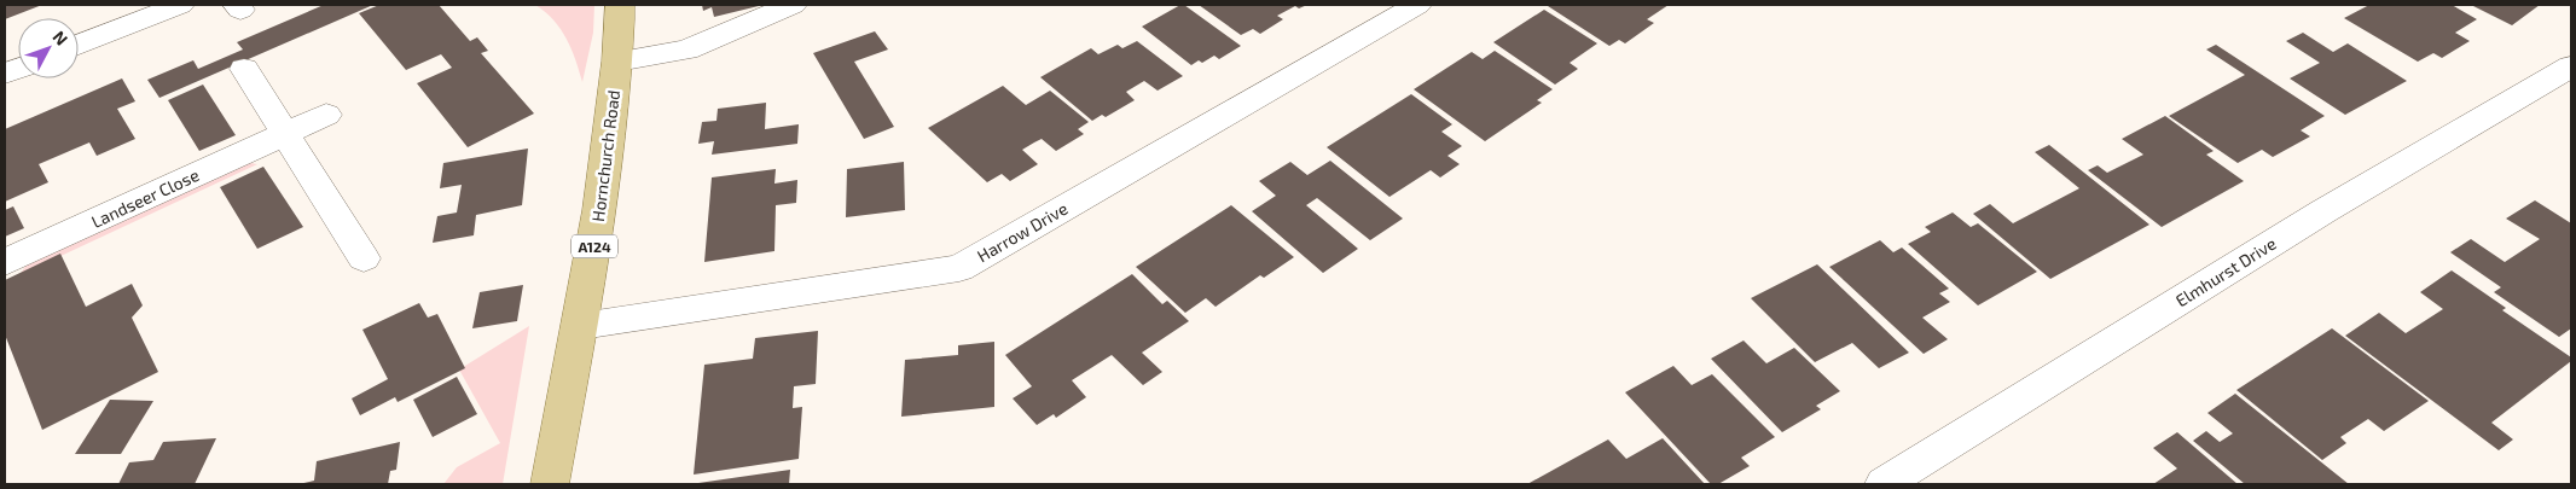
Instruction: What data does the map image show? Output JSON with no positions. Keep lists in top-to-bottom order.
{
  "streets": {
    "main road": ["Hornchurch Road", "A124"],
    "street": ["Landseer Close", "Harrow Drive", "Elmhurst Drive"]
  },
  "crossings": [
    ["Hornchurch Road", "Harrow Drive"]
  ],
  "north": "top right"
}
